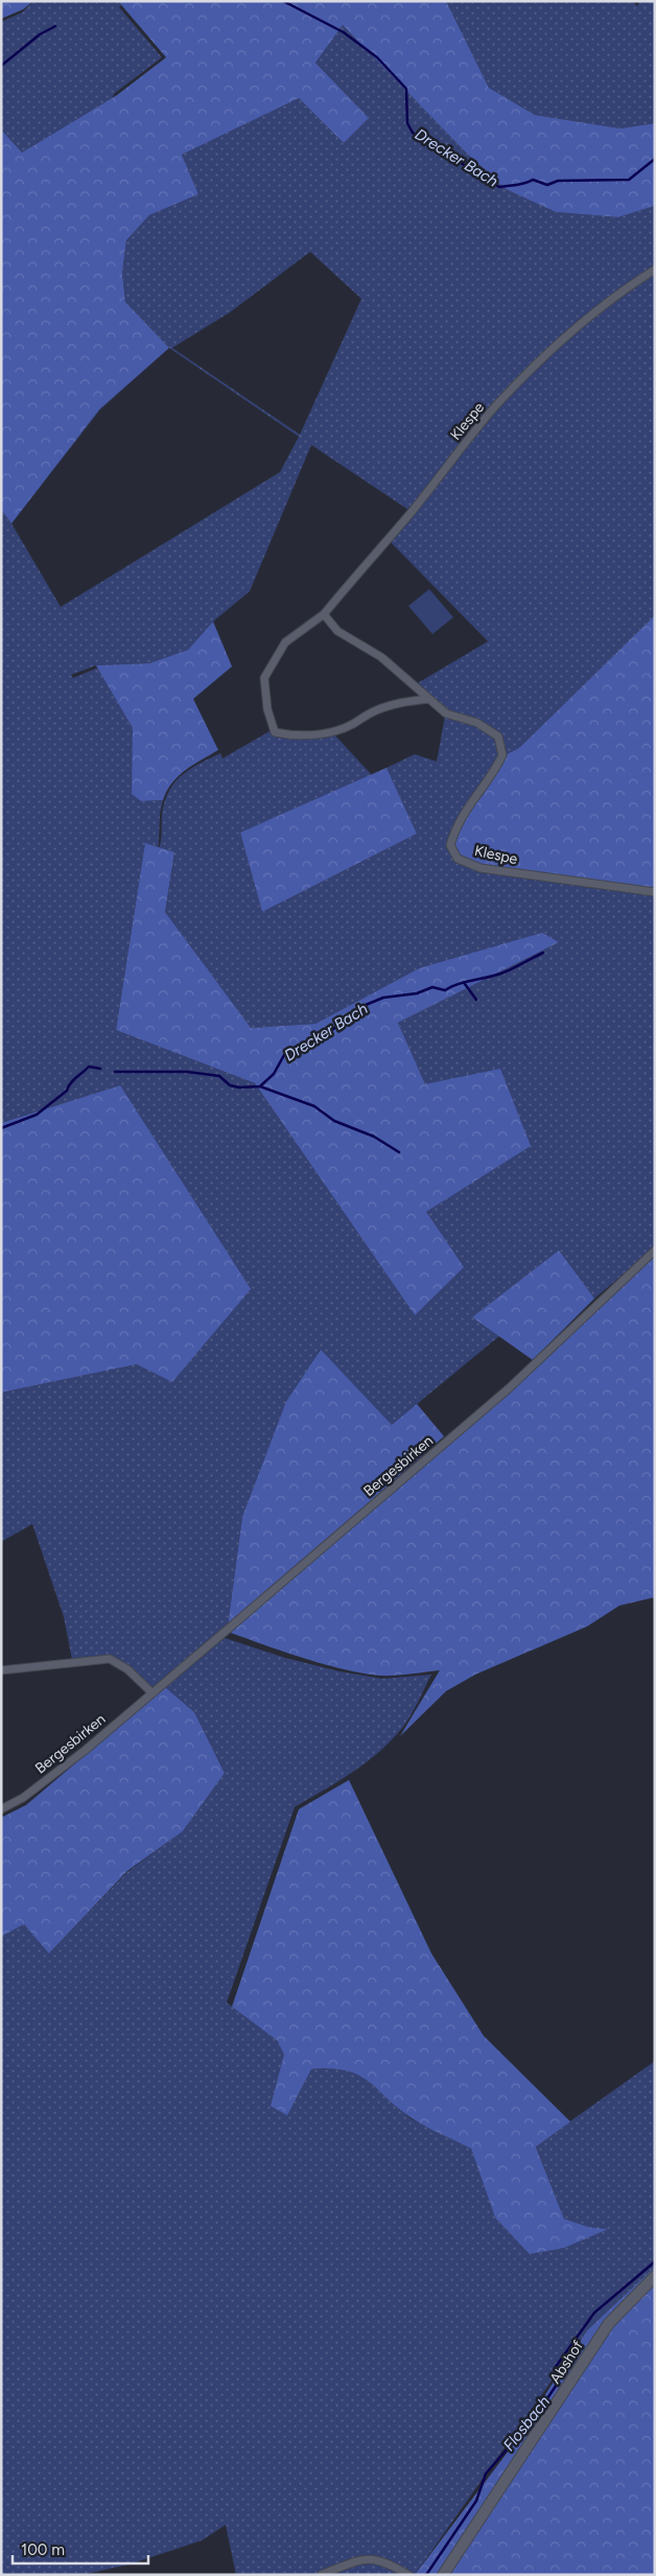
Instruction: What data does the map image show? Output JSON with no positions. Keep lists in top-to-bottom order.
{
  "streets": {
    "street": ["Klespe", "Bergesbirken", "Abshof"]
  },
  "water": ["Drecker Bach", "Flosbach"],
  "scale_bar": "100 m"
}
